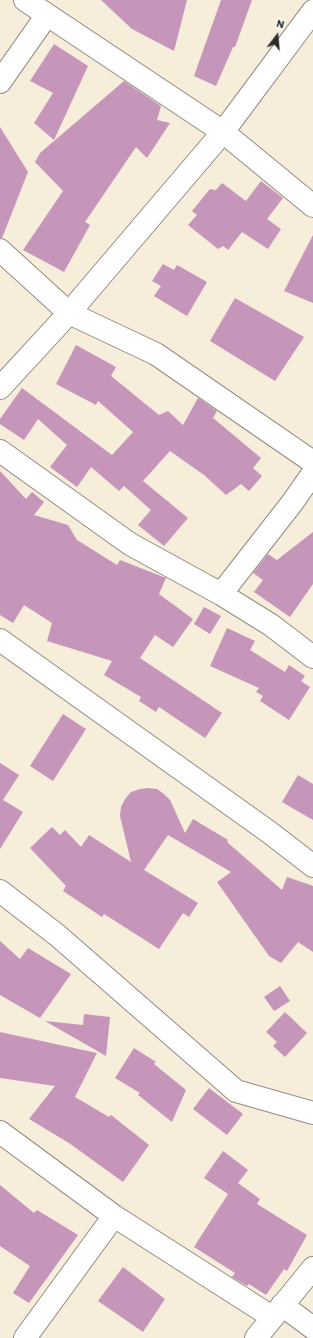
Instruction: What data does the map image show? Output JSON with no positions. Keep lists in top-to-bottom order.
{
  "north": "top"
}
